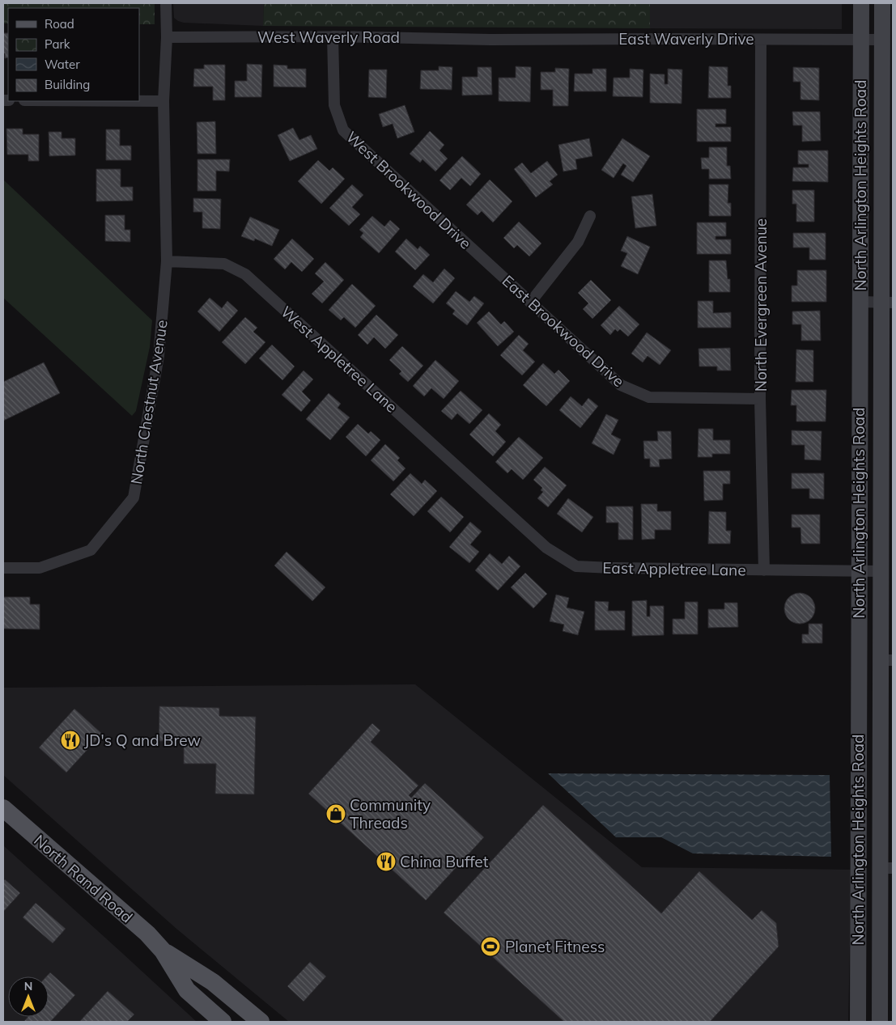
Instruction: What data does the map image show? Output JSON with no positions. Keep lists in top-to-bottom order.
{
  "streets": {
    "main road": ["North Arlington Heights Road", "North Rand Road"],
    "street": [
      "West Waverly Road",
      "East Waverly Drive",
      "West Brookwood Drive",
      "North Evergreen Avenue",
      "East Brookwood Drive",
      "West Appletree Lane",
      "North Chestnut Avenue",
      "East Appletree Lane"
    ]
  },
  "crossings": [
    ["West Waverly Road", "East Waverly Drive"],
    ["West Waverly Road", "West Brookwood Drive"],
    ["West Waverly Road", "North Chestnut Avenue"],
    ["East Waverly Drive", "North Arlington Heights Road"],
    ["East Waverly Drive", "North Evergreen Avenue"],
    ["North Arlington Heights Road", "East Appletree Lane"],
    ["West Brookwood Drive", "East Brookwood Drive"],
    ["North Evergreen Avenue", "East Brookwood Drive"],
    ["North Evergreen Avenue", "East Appletree Lane"],
    ["West Appletree Lane", "North Chestnut Avenue"],
    ["West Appletree Lane", "East Appletree Lane"]
  ],
  "places": {
    "restaurant": ["JD's Q and Brew", "China Buffet"],
    "shop": ["Community Threads"],
    "sports": ["Planet Fitness"]
  },
  "legend": [
    "Road",
    "Park",
    "Water",
    "Building"
  ],
  "north": "top"
}
